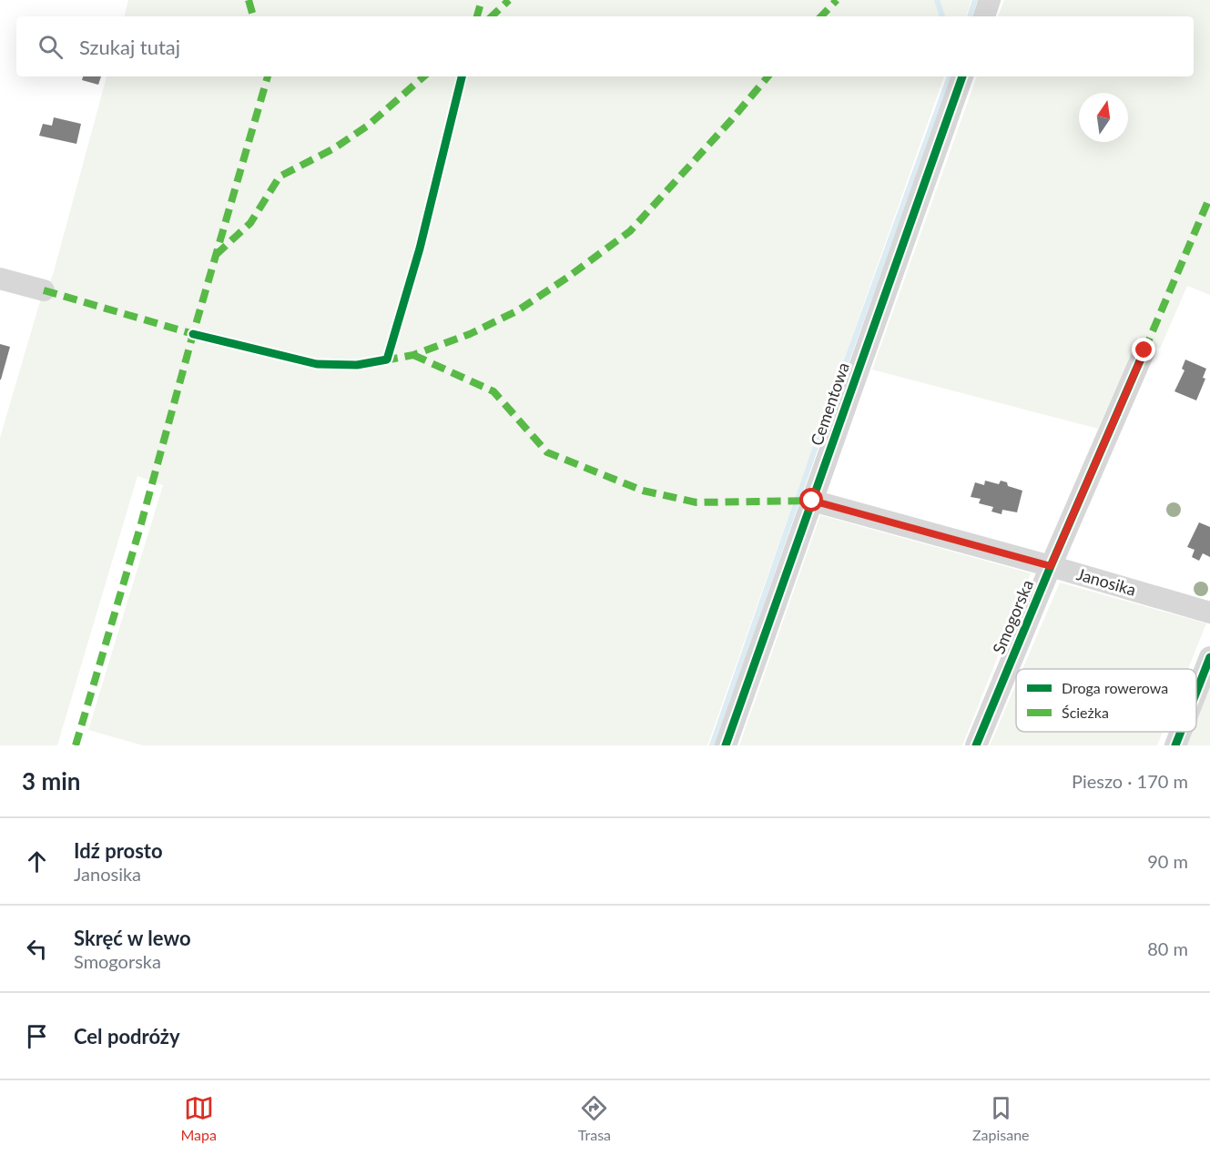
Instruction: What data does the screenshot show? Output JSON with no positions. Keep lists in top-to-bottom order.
{
  "streets": {
    "street": ["Cementowa", "Janosika", "Smogorska"]
  },
  "crossings": [
    ["Cementowa", "Janosika"],
    ["Janosika", "Smogorska"]
  ],
  "legend": ["Droga rowerowa", "Ścieżka"],
  "north": "top",
  "page": {
    "search": "Szukaj tutaj",
    "heading": ["3 min", "Pieszo · 170 m"],
    "list": [
      ["Idź prosto", "Janosika", "90 m"],
      ["Skręć w lewo", "Smogorska", "80 m"],
      "Cel podróży"
    ],
    "nav": ["Mapa", "Trasa", "Zapisane"]
  }
}
